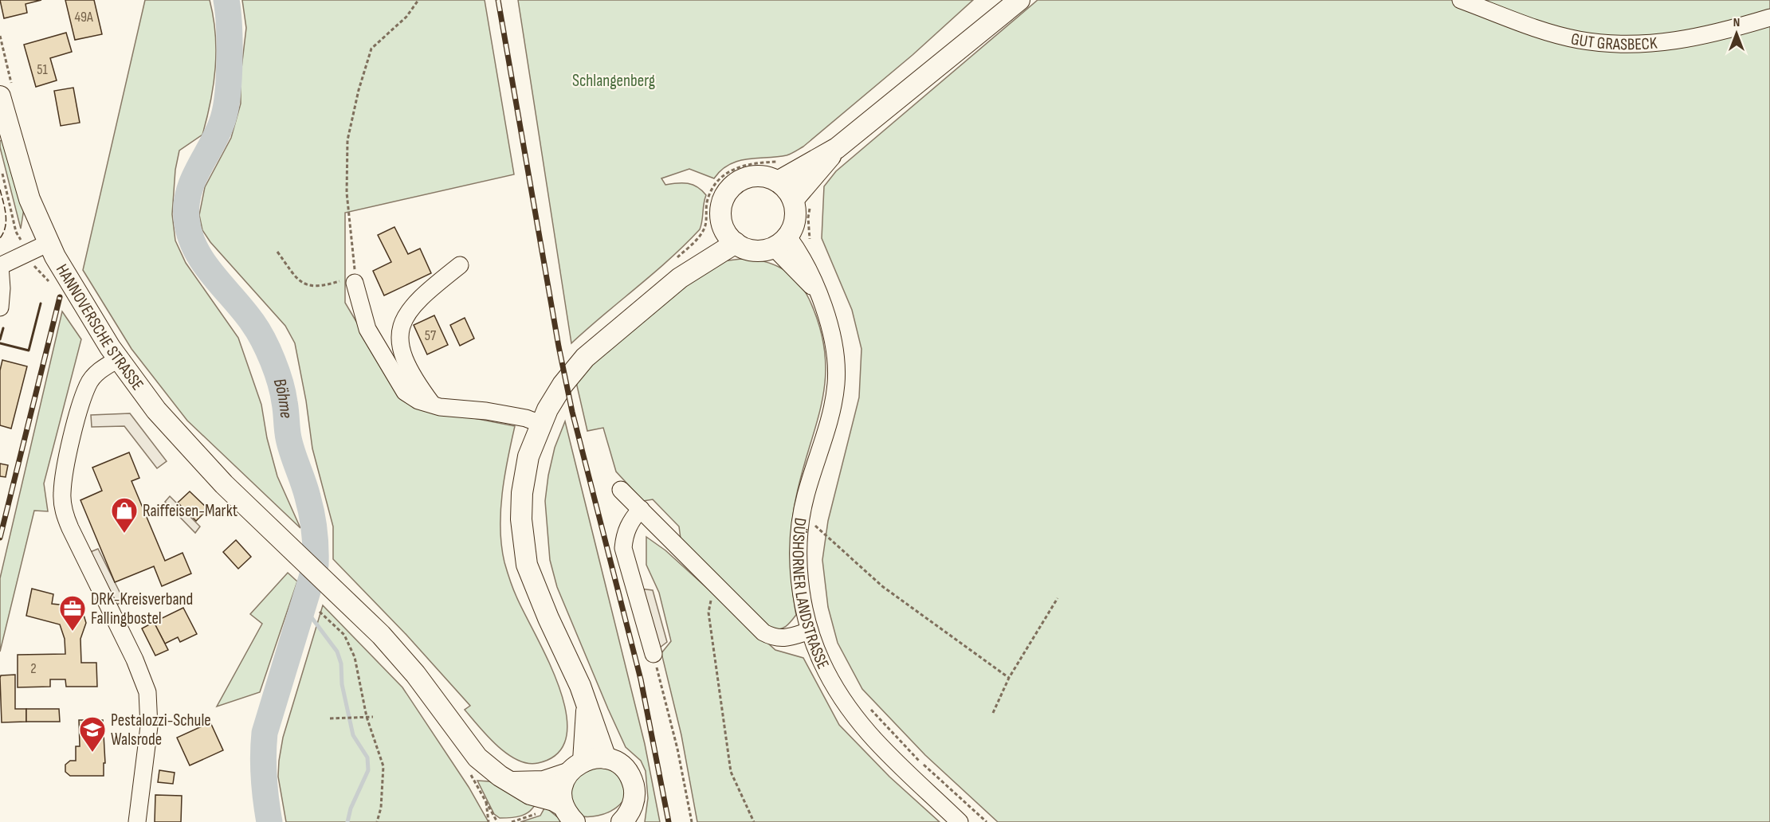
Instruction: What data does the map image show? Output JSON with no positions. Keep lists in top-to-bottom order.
{
  "streets": {
    "main road": ["HANNOVERSCHE STRASSE"],
    "street": ["GUT GRASBECK", "DÜSHORNER LANDSTRASSE"]
  },
  "water": ["Böhme"],
  "parks": ["Schlangenberg"],
  "places": {
    "shop": ["Raiffeisen-Markt"],
    "office": ["DRK-Kreisverband Fallingbostel"],
    "school or university": ["Pestalozzi-Schule Walsrode"]
  },
  "house_numbers": [
    "49A",
    "51",
    "57",
    "2"
  ],
  "north": "top"
}
